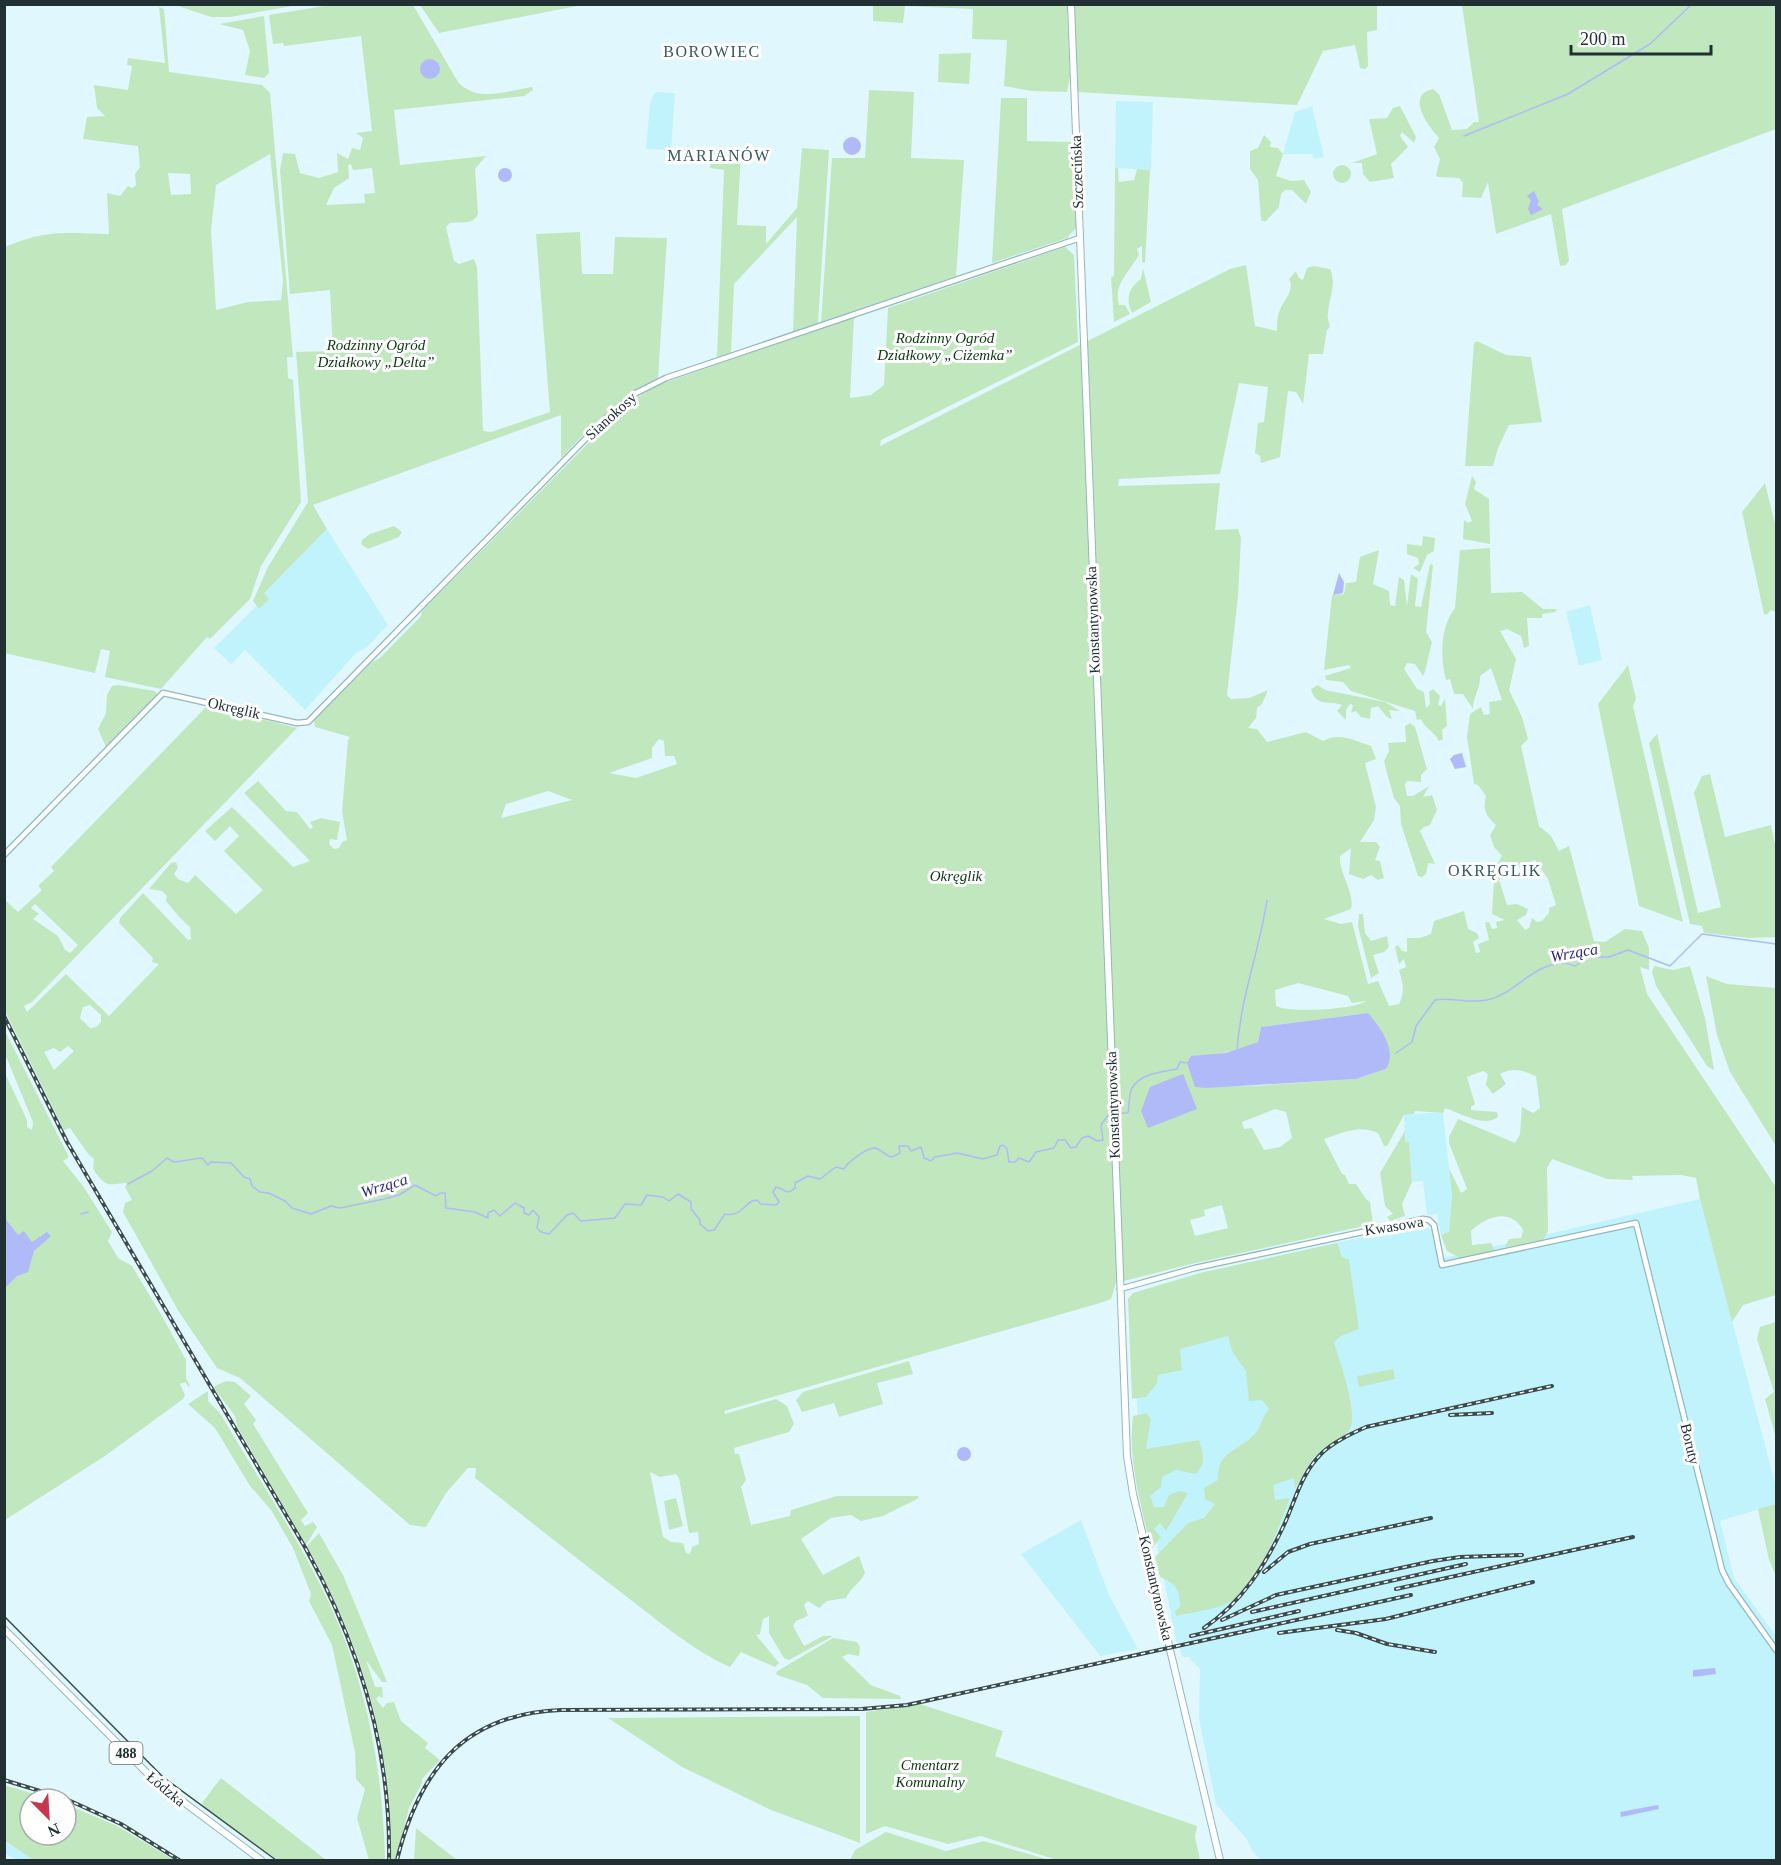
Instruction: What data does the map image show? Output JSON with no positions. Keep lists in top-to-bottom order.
{
  "streets": {
    "main road": [
      "Szczecińska",
      "Konstantynowska",
      "488",
      "Łódzka"
    ],
    "street": [
      "Sianokosy",
      "Okręglik",
      "Kwasowa",
      "Boruty"
    ]
  },
  "crossings": [
    ["Szczecińska", "Sianokosy"],
    ["Szczecińska", "Konstantynowska"],
    ["Sianokosy", "Okręglik"],
    ["Konstantynowska", "Kwasowa"],
    ["Kwasowa", "Boruty"]
  ],
  "districts": ["BOROWIEC", "MARIANÓW", "OKRĘGLIK"],
  "water": ["Wrząca"],
  "parks": [
    "Rodzinny Ogród Działkowy „Ciżemka”",
    "Rodzinny Ogród Działkowy „Delta”",
    "Okręglik",
    "Cmentarz Komunalny"
  ],
  "scale_bar": "200 m",
  "north": "bottom right"
}
